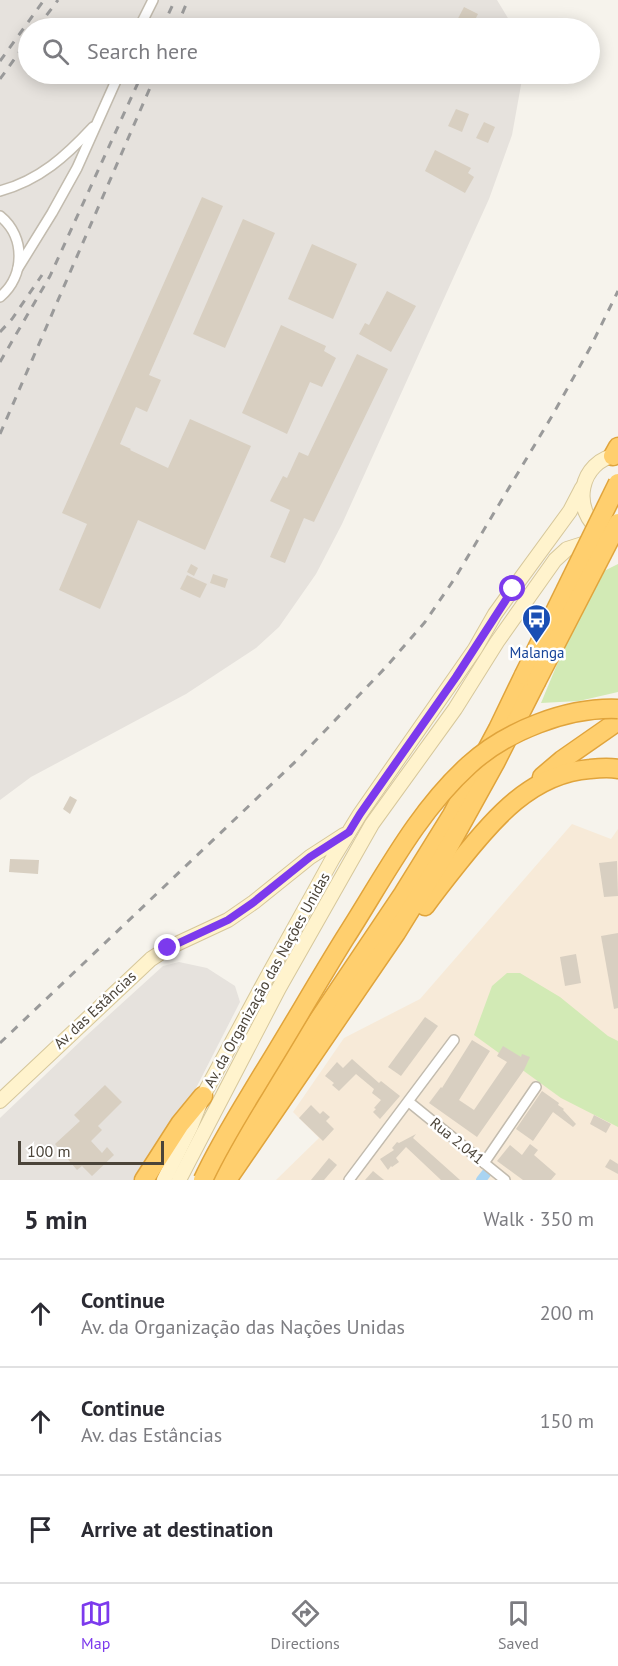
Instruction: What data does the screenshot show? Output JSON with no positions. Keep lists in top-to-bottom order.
{
  "streets": {
    "main road": ["Av. da Organização das Nações Unidas", "Av. das Estâncias"],
    "street": ["Rua 2.041"]
  },
  "crossings": [
    ["Av. da Organização das Nações Unidas", "Av. das Estâncias"]
  ],
  "places": {
    "bus stop": ["Malanga"]
  },
  "scale_bar": "100 m",
  "page": {
    "search": "Search here",
    "scale": "100 m",
    "heading": ["5 min", "Walk · 350 m"],
    "list": [
      ["Continue", "Av. da Organização das Nações Unidas", "200 m"],
      ["Continue", "Av. das Estâncias", "150 m"],
      "Arrive at destination"
    ],
    "nav": ["Map", "Directions", "Saved"]
  }
}
